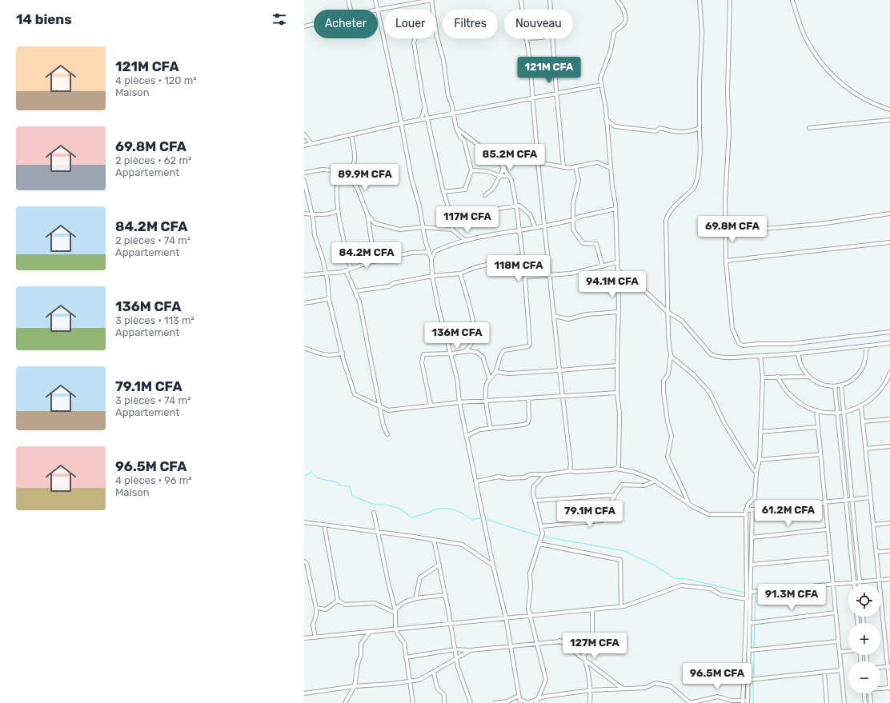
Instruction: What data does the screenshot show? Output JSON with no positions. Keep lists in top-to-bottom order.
{
  "page": {
    "heading": "14 biens",
    "chip": [
      "Acheter",
      "Louer",
      "Filtres",
      "Nouveau"
    ],
    "list": [
      {
        "name": "121M CFA",
        "note": "4 pièces · 120 m² · Maison"
      },
      {
        "name": "69.8M CFA",
        "note": "2 pièces · 62 m² · Appartement"
      },
      {
        "name": "84.2M CFA",
        "note": "2 pièces · 74 m² · Appartement"
      },
      {
        "name": "136M CFA",
        "note": "3 pièces · 113 m² · Appartement"
      },
      {
        "name": "79.1M CFA",
        "note": "3 pièces · 74 m² · Appartement"
      },
      {
        "name": "96.5M CFA",
        "note": "4 pièces · 96 m² · Maison"
      }
    ],
    "price": [
      "121M CFA",
      "85.2M CFA",
      "89.9M CFA",
      "117M CFA",
      "69.8M CFA",
      "84.2M CFA",
      "118M CFA",
      "94.1M CFA",
      "136M CFA",
      "61.2M CFA",
      "79.1M CFA",
      "91.3M CFA",
      "127M CFA",
      "96.5M CFA"
    ],
    "map_buttons": ["+", "−"]
  }
}
